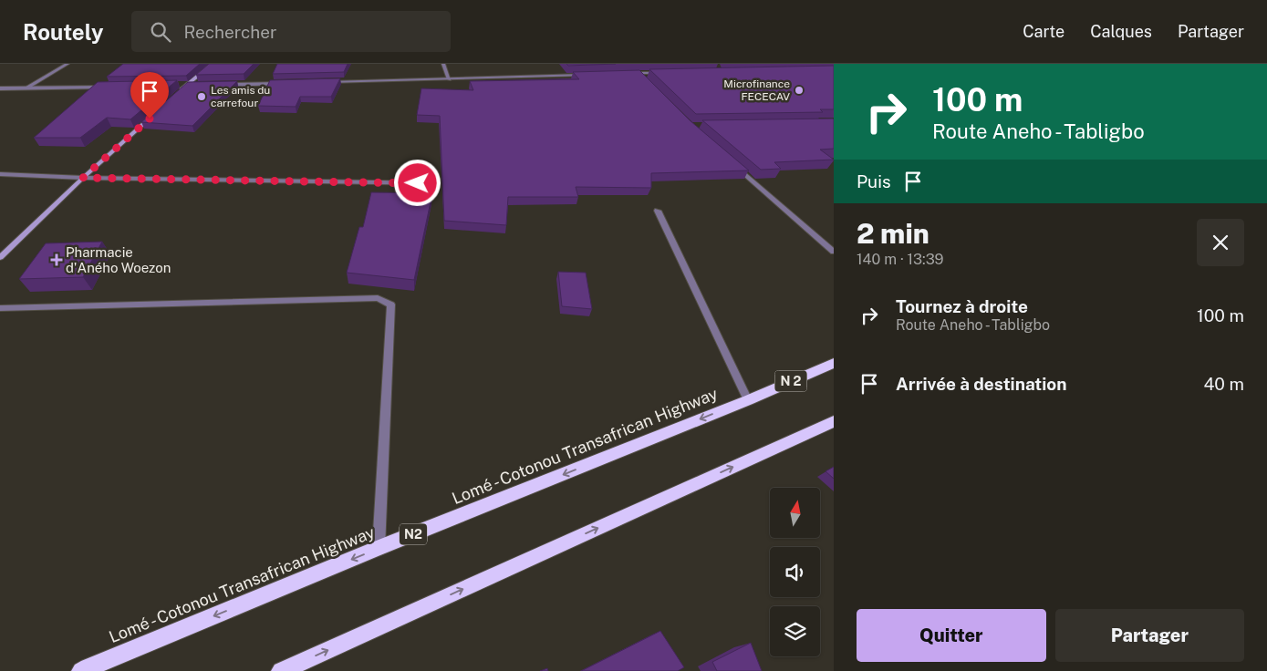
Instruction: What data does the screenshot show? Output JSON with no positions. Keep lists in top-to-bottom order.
{
  "streets": {
    "highway": ["N 2", "Lomé - Cotonou Transafrican Highway", "N2"]
  },
  "crossings": [
    ["N 2", "Lomé - Cotonou Transafrican Highway"]
  ],
  "places": {
    "other": ["Microfinance FECECAV", "Les amis du carrefour"],
    "health": ["Pharmacie d'Aného Woezon"]
  },
  "north": "top",
  "page": {
    "header": "Routely",
    "search": "Rechercher",
    "nav": ["Carte", "Calques", "Partager"],
    "turn": ["100 m", "Route Aneho - Tabligbo"],
    "then": "Puis",
    "heading": ["2 min", "140 m · 13:39"],
    "list": [
      {
        "name": "Tournez à droite",
        "note": "Route Aneho - Tabligbo",
        "value": "100 m"
      },
      {
        "name": "Arrivée à destination",
        "value": "40 m"
      }
    ],
    "buttons": ["Quitter", "Partager"]
  }
}
